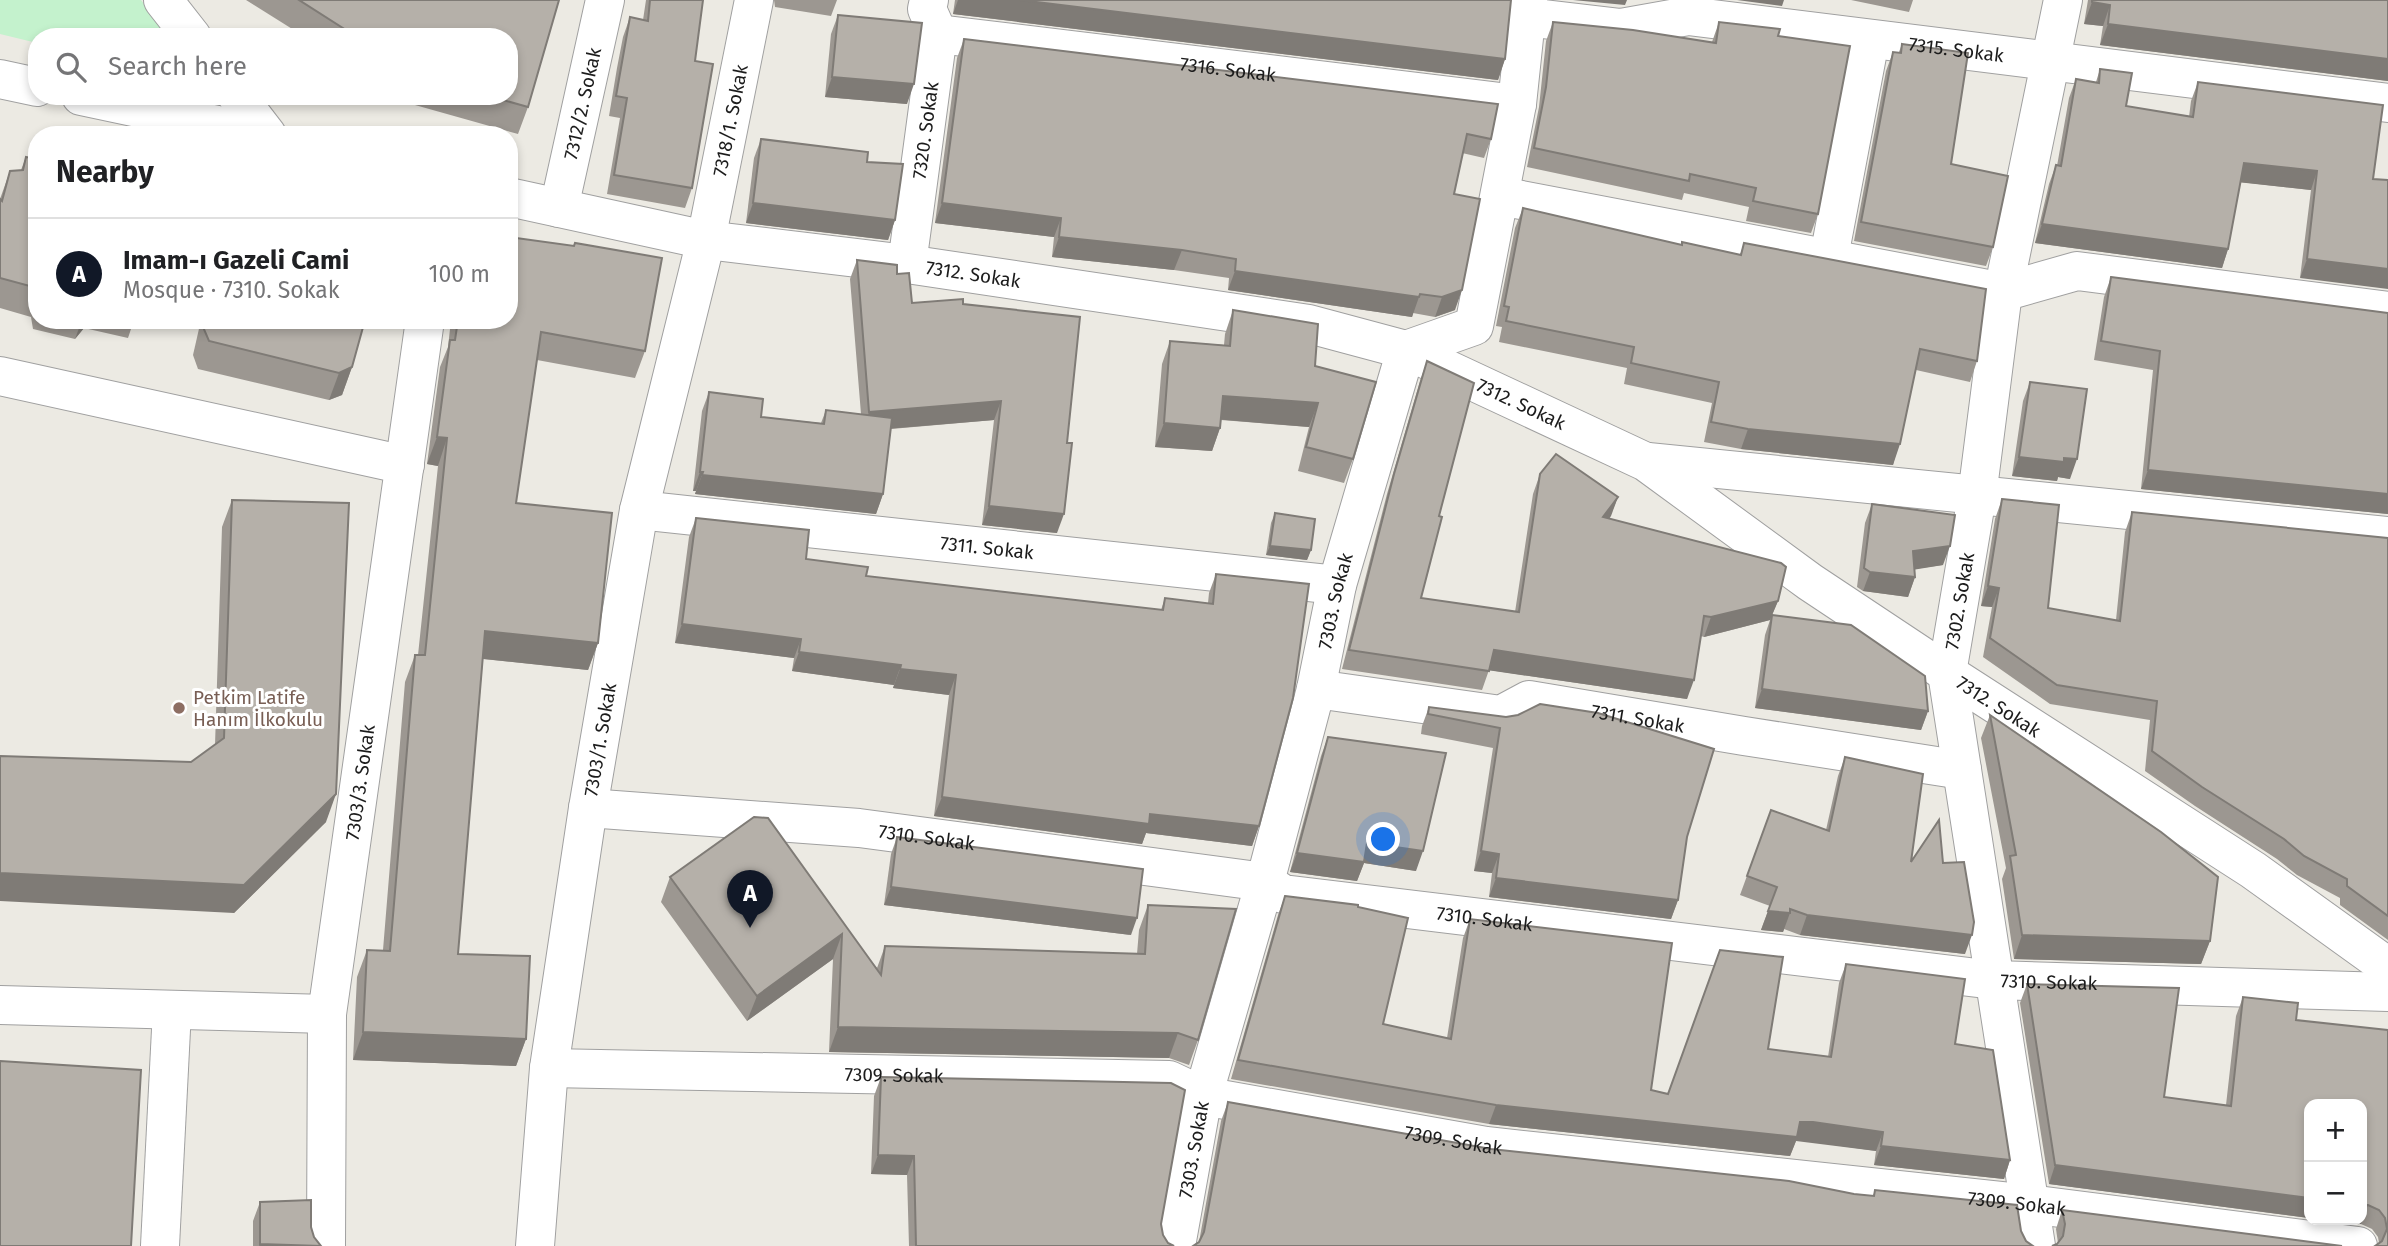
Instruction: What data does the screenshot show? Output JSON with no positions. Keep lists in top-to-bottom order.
{
  "streets": {
    "street": [
      "7315. Sokak",
      "7316. Sokak",
      "7312/2. Sokak",
      "7318/1. Sokak",
      "7320. Sokak",
      "7312. Sokak",
      "7311. Sokak",
      "7302. Sokak",
      "7303. Sokak",
      "7303/1. Sokak",
      "7303/3. Sokak",
      "7310. Sokak",
      "7309. Sokak"
    ]
  },
  "crossings": [
    ["7315. Sokak", "7302. Sokak"],
    ["7316. Sokak", "7320. Sokak"],
    ["7312/2. Sokak", "7312. Sokak"],
    ["7318/1. Sokak", "7312. Sokak"],
    ["7318/1. Sokak", "7303/1. Sokak"],
    ["7320. Sokak", "7312. Sokak"],
    ["7312. Sokak", "7302. Sokak"],
    ["7312. Sokak", "7303. Sokak"],
    ["7312. Sokak", "7303/1. Sokak"],
    ["7311. Sokak", "7302. Sokak"],
    ["7311. Sokak", "7303. Sokak"],
    ["7311. Sokak", "7303/1. Sokak"],
    ["7302. Sokak", "7310. Sokak"],
    ["7302. Sokak", "7309. Sokak"],
    ["7303. Sokak", "7310. Sokak"],
    ["7303. Sokak", "7309. Sokak"],
    ["7303/1. Sokak", "7310. Sokak"],
    ["7303/1. Sokak", "7309. Sokak"]
  ],
  "places": ["Petkim Latife Hanım İlkokulu"],
  "page": {
    "search": "Search here",
    "heading": "Nearby",
    "list": [
      {
        "mark": "A",
        "name": "Imam-ı Gazeli Cami",
        "note": "Mosque · 7310. Sokak",
        "value": "100 m"
      }
    ],
    "pins": "A",
    "map_buttons": ["+", "−"]
  }
}
